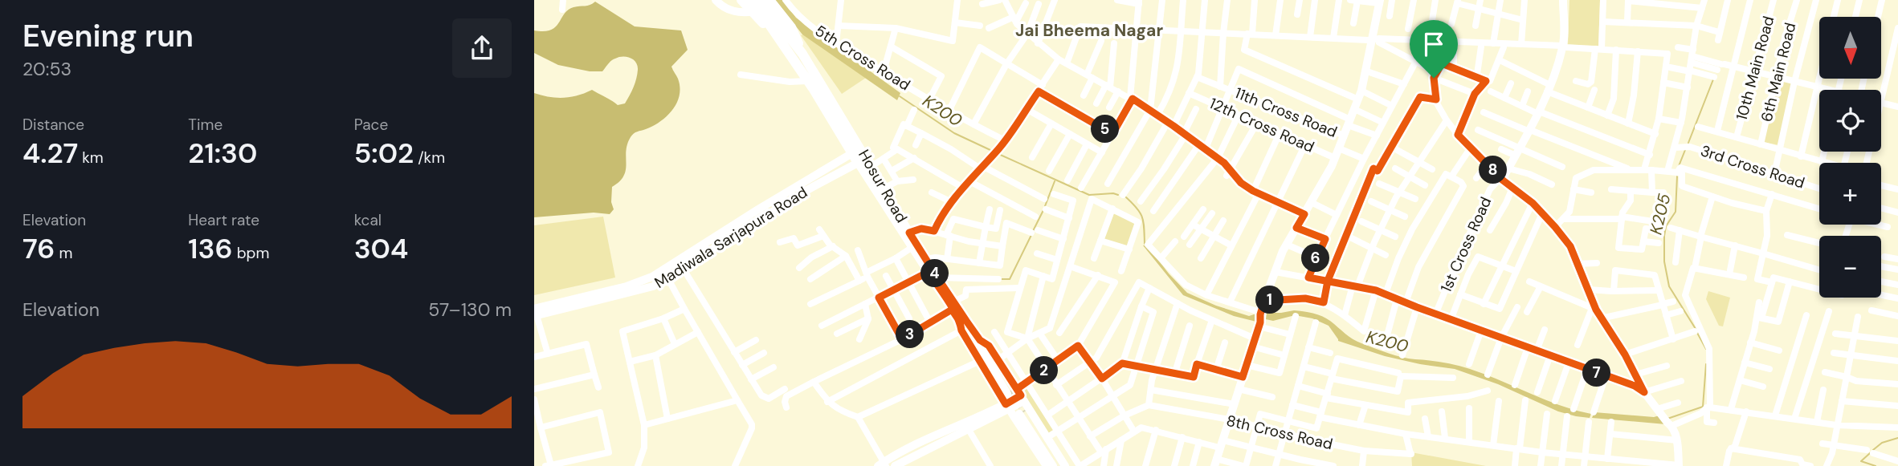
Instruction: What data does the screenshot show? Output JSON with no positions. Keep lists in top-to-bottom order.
{
  "streets": {
    "highway": ["Hosur Road"],
    "main road": ["Madiwala Sarjapura Road"],
    "street": [
      "5th Cross Road",
      "10th Main Road",
      "6th Main Road",
      "11th Cross Road",
      "12th Cross Road",
      "3rd Cross Road",
      "1st Cross Road",
      "8th Cross Road"
    ]
  },
  "crossings": [
    ["Hosur Road", "Madiwala Sarjapura Road"]
  ],
  "districts": ["Jai Bheema Nagar"],
  "water": ["K200", "K205"],
  "north": "bottom",
  "page": {
    "heading": ["Evening run", "20:53"],
    "map_buttons": ["+", "−"],
    "stats": [
      ["Distance", "4.27 km"],
      ["Time", "21:30"],
      ["Pace", "5:02 /km"],
      ["Elevation", "76 m"],
      ["Heart rate", "136 bpm"],
      ["kcal", "304"]
    ],
    "pins": [
      "5",
      "8",
      "6",
      "4",
      "1",
      "3",
      "2",
      "7"
    ],
    "chart": ["Elevation", "57–130 m"]
  }
}
